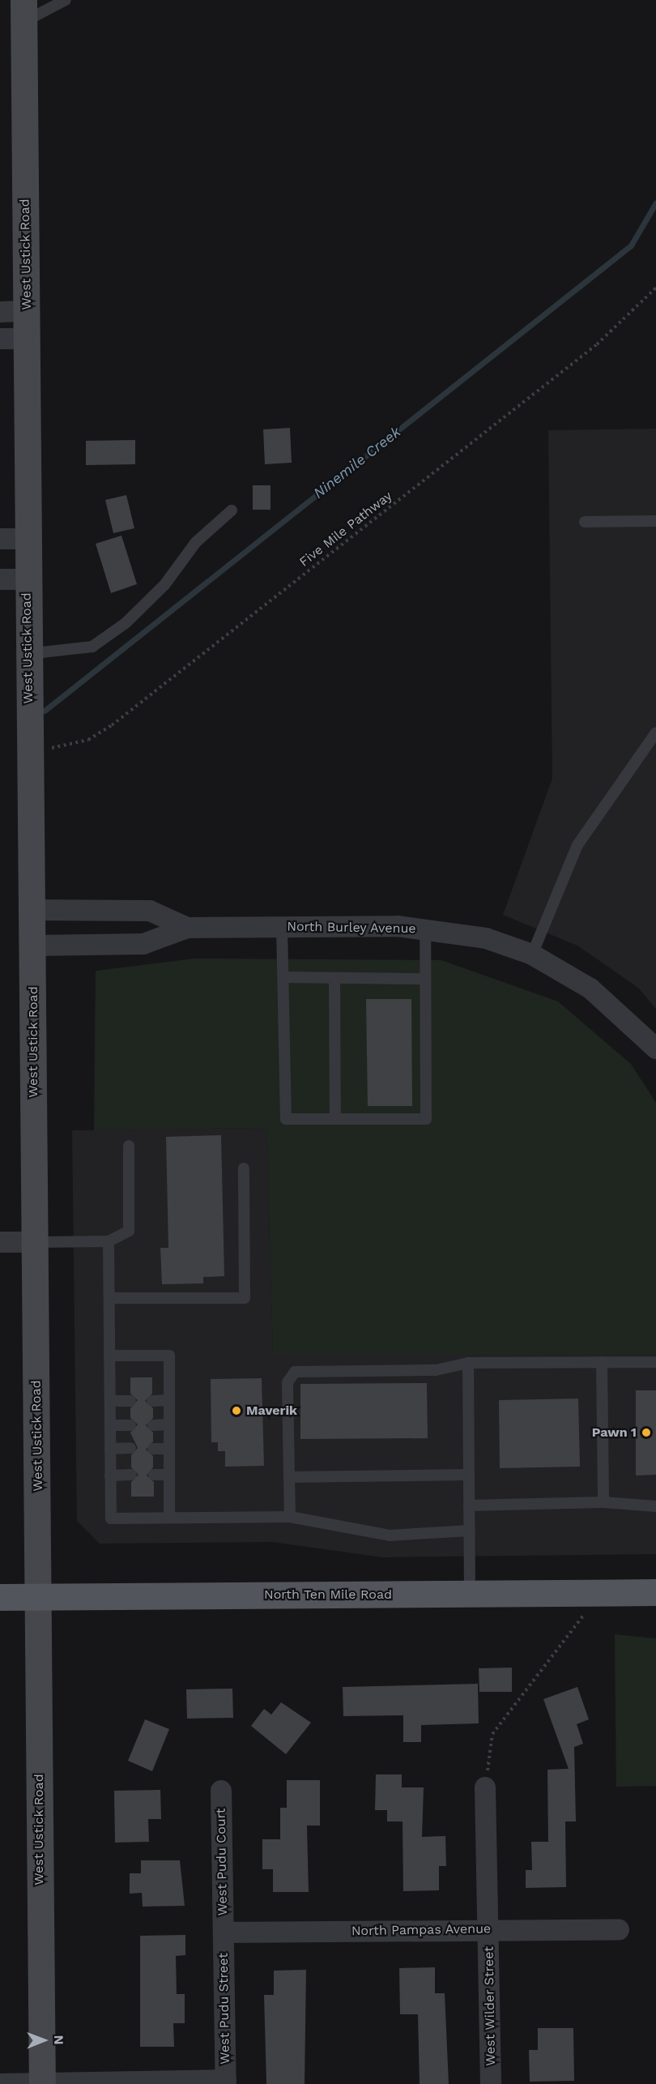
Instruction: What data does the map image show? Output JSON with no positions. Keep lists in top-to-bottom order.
{
  "streets": {
    "main road": ["West Ustick Road", "North Ten Mile Road"],
    "street": [
      "North Burley Avenue",
      "West Pudu Court",
      "North Pampas Avenue",
      "West Wilder Street",
      "West Pudu Street"
    ],
    "path": ["Five Mile Pathway"]
  },
  "crossings": [
    ["West Ustick Road", "Five Mile Pathway"],
    ["West Ustick Road", "North Burley Avenue"],
    ["West Ustick Road", "North Ten Mile Road"],
    ["West Pudu Court", "North Pampas Avenue"],
    ["West Pudu Court", "West Pudu Street"],
    ["North Pampas Avenue", "West Wilder Street"],
    ["North Pampas Avenue", "West Pudu Street"]
  ],
  "water": ["Ninemile Creek"],
  "places": ["Maverik", "Pawn 1"],
  "north": "right"
}
